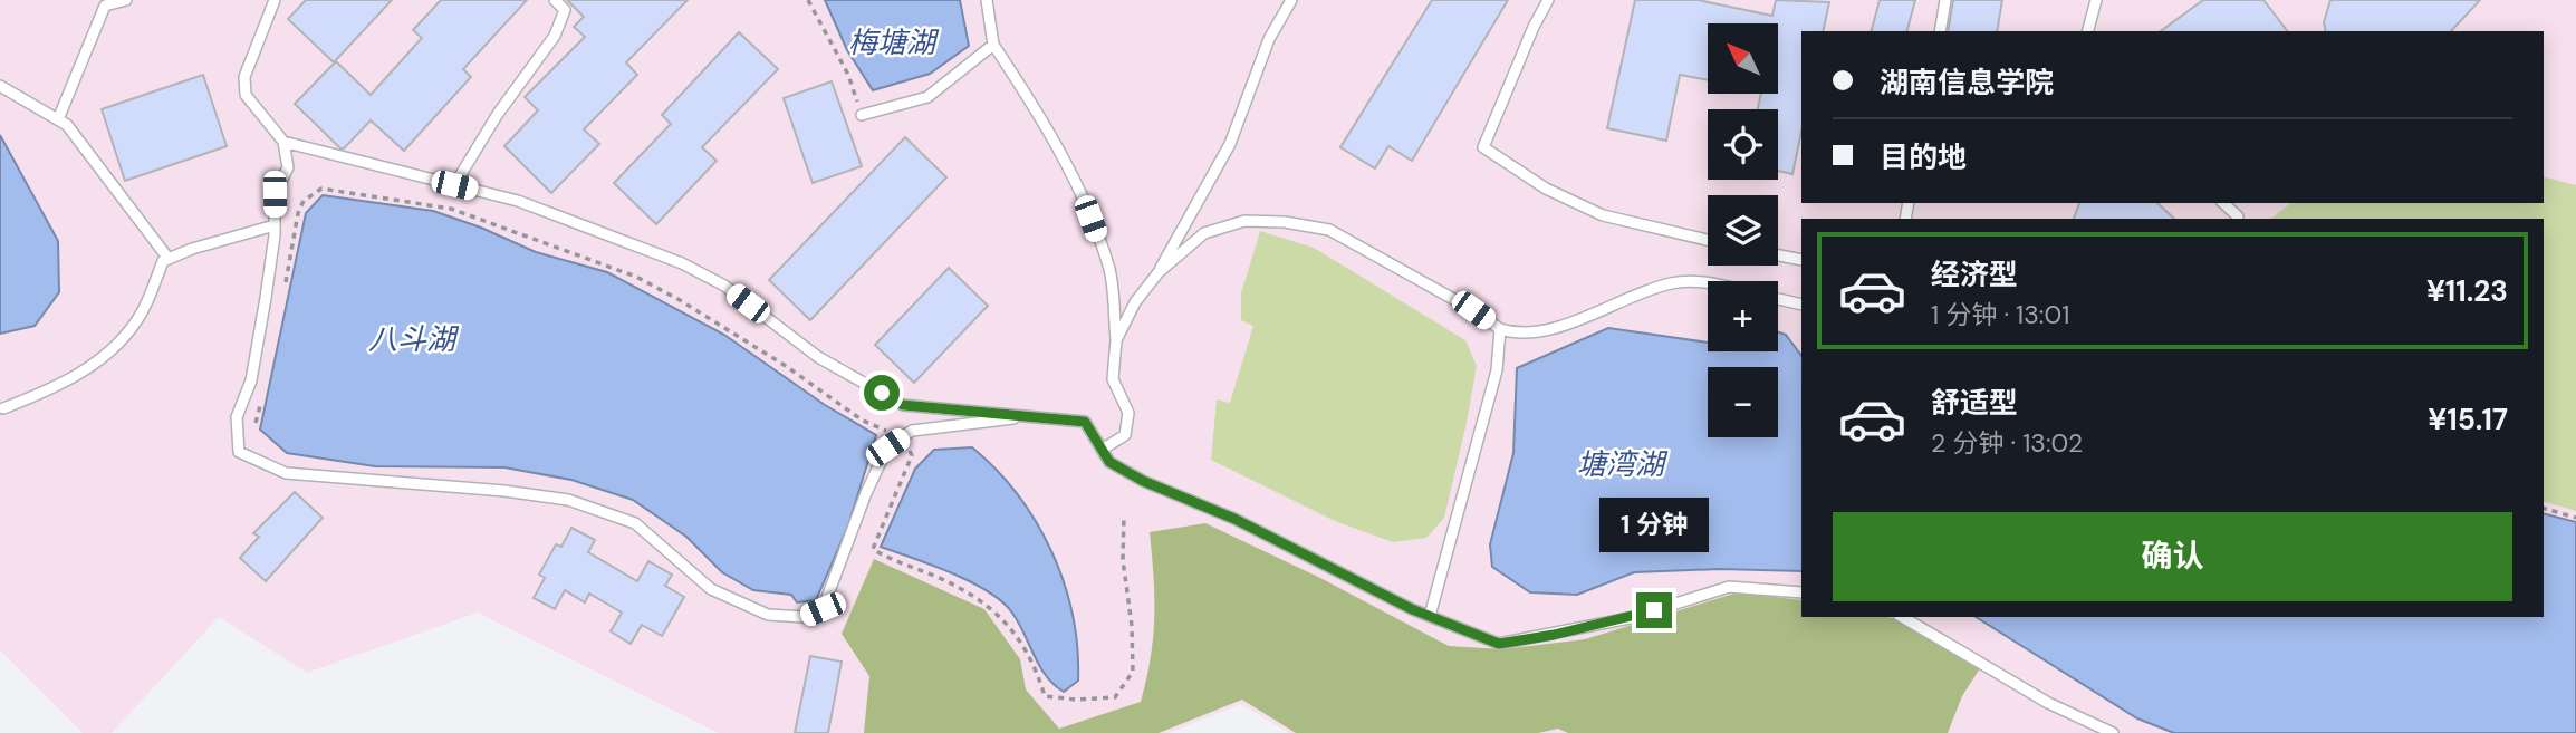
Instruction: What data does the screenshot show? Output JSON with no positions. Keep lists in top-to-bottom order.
{
  "water": ["梅塘湖", "八斗湖", "塘湾湖"],
  "north": "top left",
  "page": {
    "map_buttons": ["+", "−"],
    "banner": ["湖南信息学院", "目的地"],
    "list": [
      {
        "name": "经济型",
        "note": "1 分钟 · 13:01",
        "value": "¥11.23"
      },
      {
        "name": "舒适型",
        "note": "2 分钟 · 13:02",
        "value": "¥15.17"
      }
    ],
    "buttons": "确认",
    "bubble": "1 分钟"
  }
}
